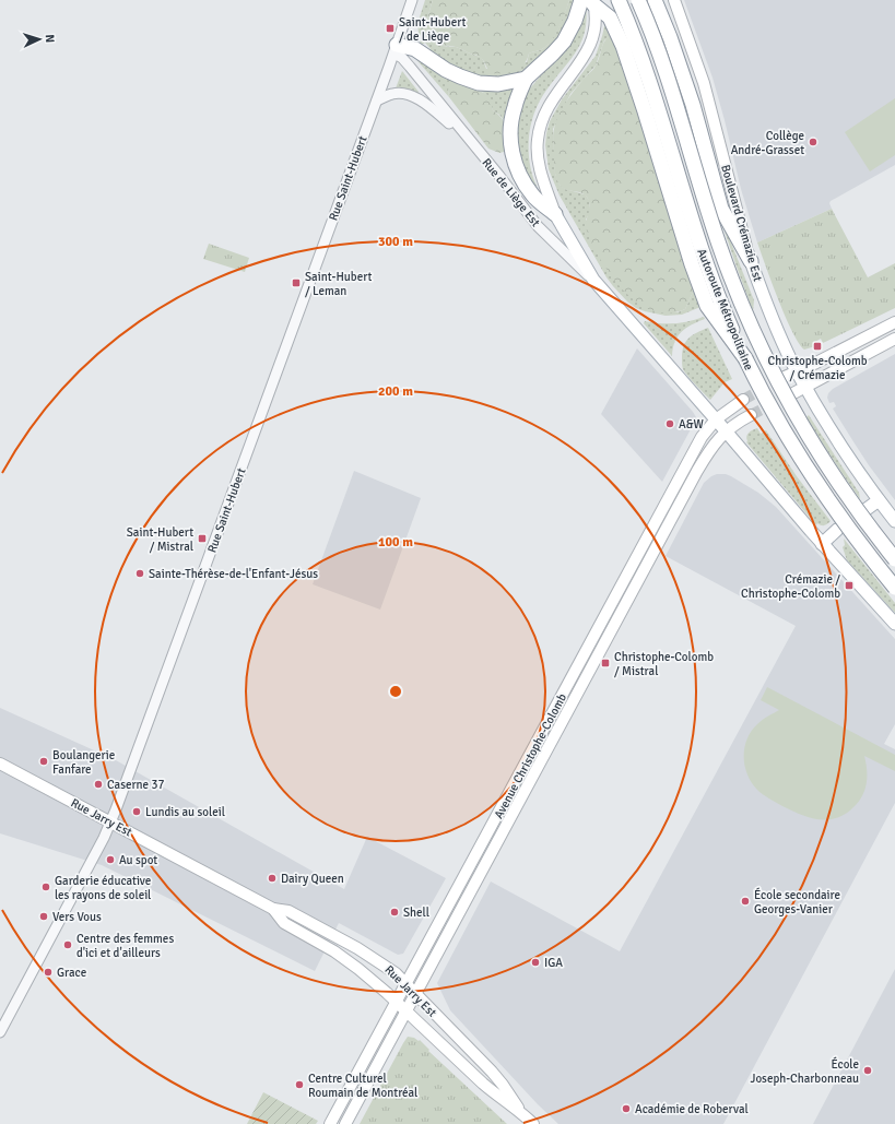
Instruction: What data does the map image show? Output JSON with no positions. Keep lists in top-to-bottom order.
{
  "streets": {
    "highway": ["Autoroute Métropolitaine"],
    "main road": [
      "Rue de Liège Est",
      "Boulevard Crémazie Est",
      "Avenue Christophe-Colomb",
      "Rue Jarry Est"
    ],
    "street": ["Rue Saint-Hubert"]
  },
  "crossings": [
    ["Rue Saint-Hubert", "Rue de Liège Est"],
    ["Rue Saint-Hubert", "Rue Jarry Est"],
    ["Rue de Liège Est", "Avenue Christophe-Colomb"],
    ["Avenue Christophe-Colomb", "Rue Jarry Est"]
  ],
  "places": {
    "transit": [
      "Saint-Hubert / de Liège",
      "Saint-Hubert / Leman",
      "Christophe-Colomb / Crémazie",
      "Saint-Hubert / Mistral",
      "Crémazie / Christophe-Colomb",
      "Christophe-Colomb / Mistral"
    ],
    "other": [
      "Collège André-Grasset",
      "A&W",
      "Sainte-Thérèse-de-l'Enfant-Jésus",
      "Boulangerie Fanfare",
      "Caserne 37",
      "Lundis au soleil",
      "Au spot",
      "Dairy Queen",
      "Garderie éducative les rayons de soleil",
      "École secondaire Georges-Vanier",
      "Shell",
      "Vers Vous",
      "Centre des femmes d'ici et d'ailleurs",
      "IGA",
      "Grace",
      "École Joseph-Charbonneau",
      "Centre Culturel Roumain de Montréal",
      "Académie de Roberval"
    ]
  },
  "north": "right",
  "rings": ["300 m", "200 m", "100 m"]
}
